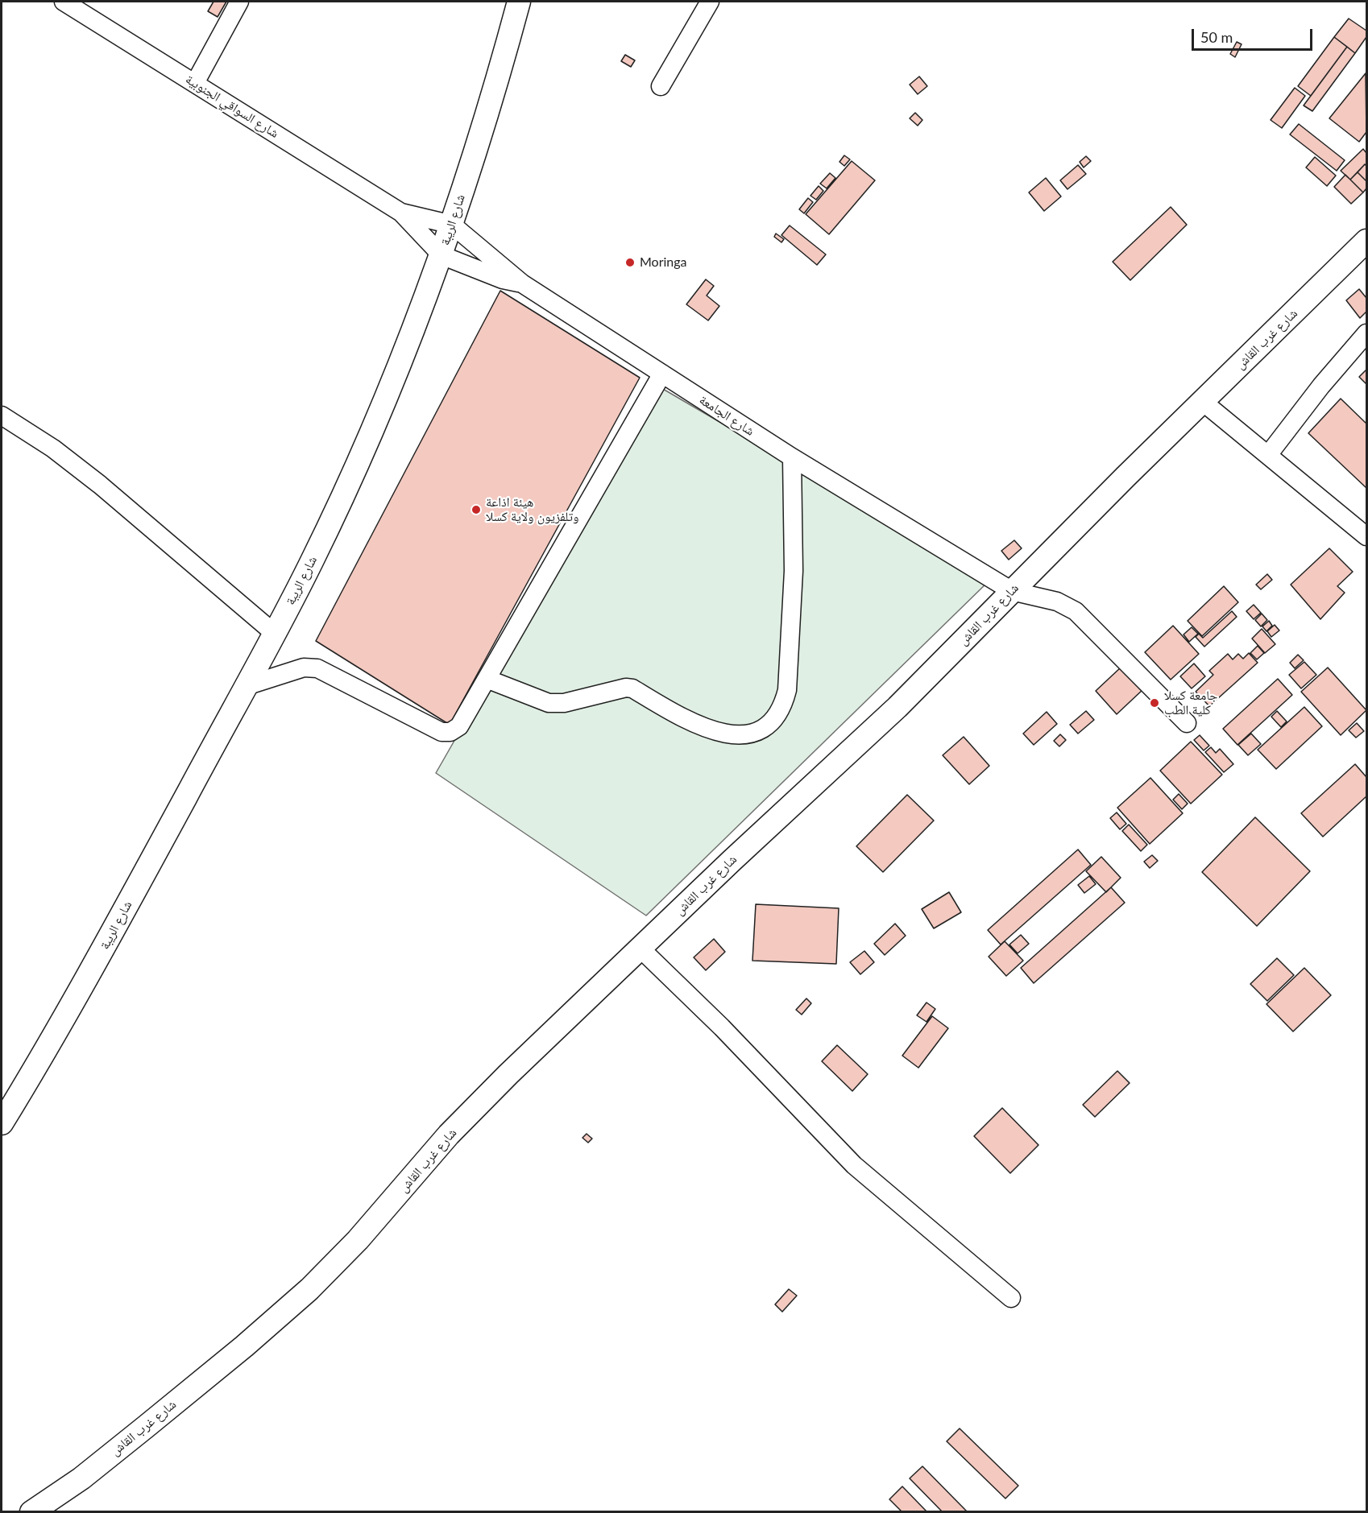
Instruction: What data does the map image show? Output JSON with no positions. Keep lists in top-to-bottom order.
{
  "streets": {
    "main road": ["شارع الريبة", "شارع غرب القاش"],
    "street": ["شارع السواقي الجنوبية", "شارع الجامعة"]
  },
  "crossings": [
    ["شارع السواقي الجنوبية", "شارع الريبة"],
    ["شارع السواقي الجنوبية", "شارع الجامعة"],
    ["شارع الريبة", "شارع الجامعة"],
    ["شارع غرب القاش", "شارع الجامعة"]
  ],
  "places": ["Moringa", "هيئة اذاعة وتلفزيون ولاية كسلا", "جامعة كسلا كلية الطب"],
  "scale_bar": "50 m"
}
